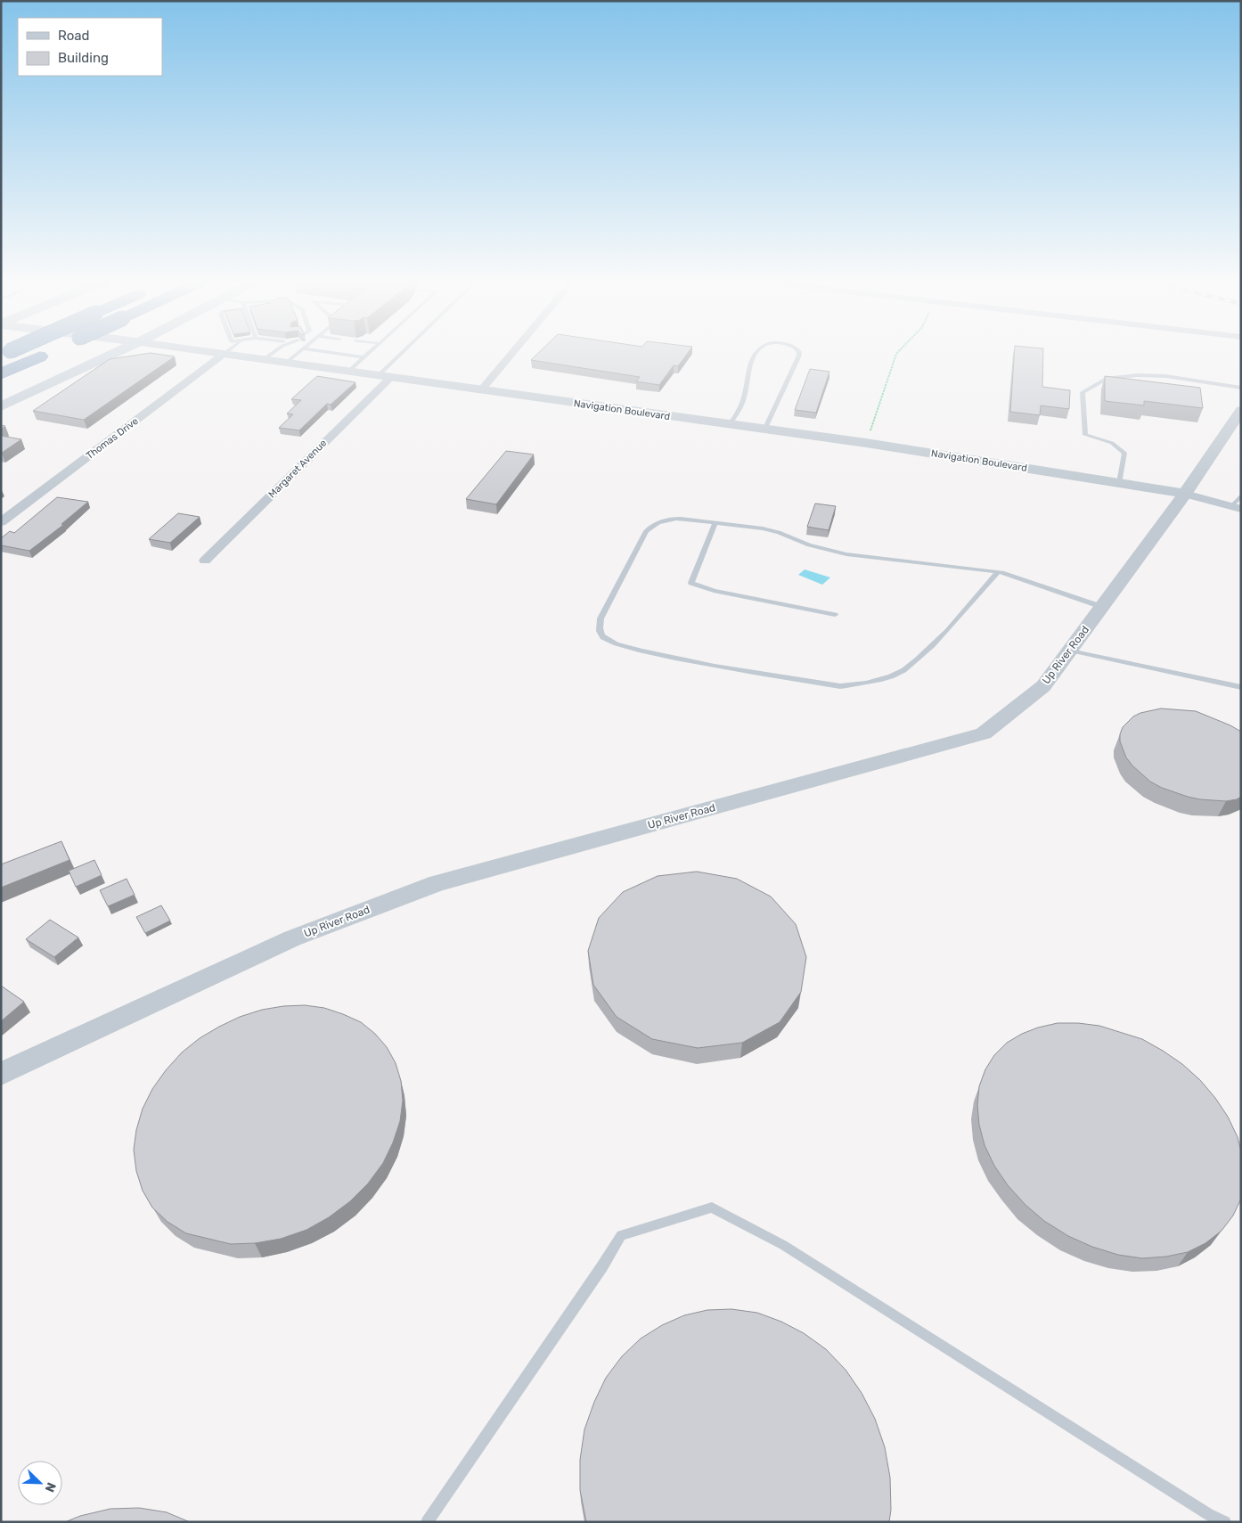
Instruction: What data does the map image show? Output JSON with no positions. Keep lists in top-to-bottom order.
{
  "streets": {
    "street": [
      "Navigation Boulevard",
      "Thomas Drive",
      "Margaret Avenue",
      "Up River Road"
    ]
  },
  "crossings": [
    ["Navigation Boulevard", "Thomas Drive"],
    ["Navigation Boulevard", "Margaret Avenue"],
    ["Navigation Boulevard", "Up River Road"]
  ],
  "legend": ["Road", "Building"],
  "north": "bottom right"
}
